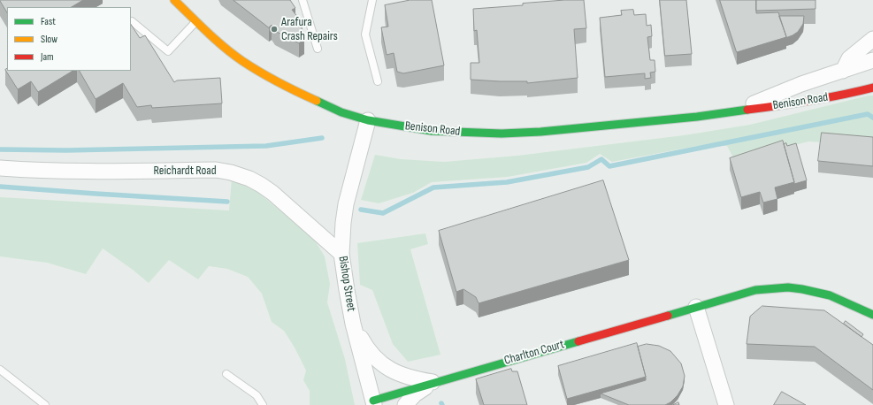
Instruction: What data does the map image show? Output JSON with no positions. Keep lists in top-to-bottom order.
{
  "streets": {
    "street": [
      "Benison Road",
      "Reichardt Road",
      "Bishop Street",
      "Charlton Court"
    ]
  },
  "crossings": [
    ["Benison Road", "Bishop Street"],
    ["Reichardt Road", "Bishop Street"],
    ["Bishop Street", "Charlton Court"]
  ],
  "places": ["Arafura Crash Repairs"],
  "legend": ["Fast", "Slow", "Jam"]
}
